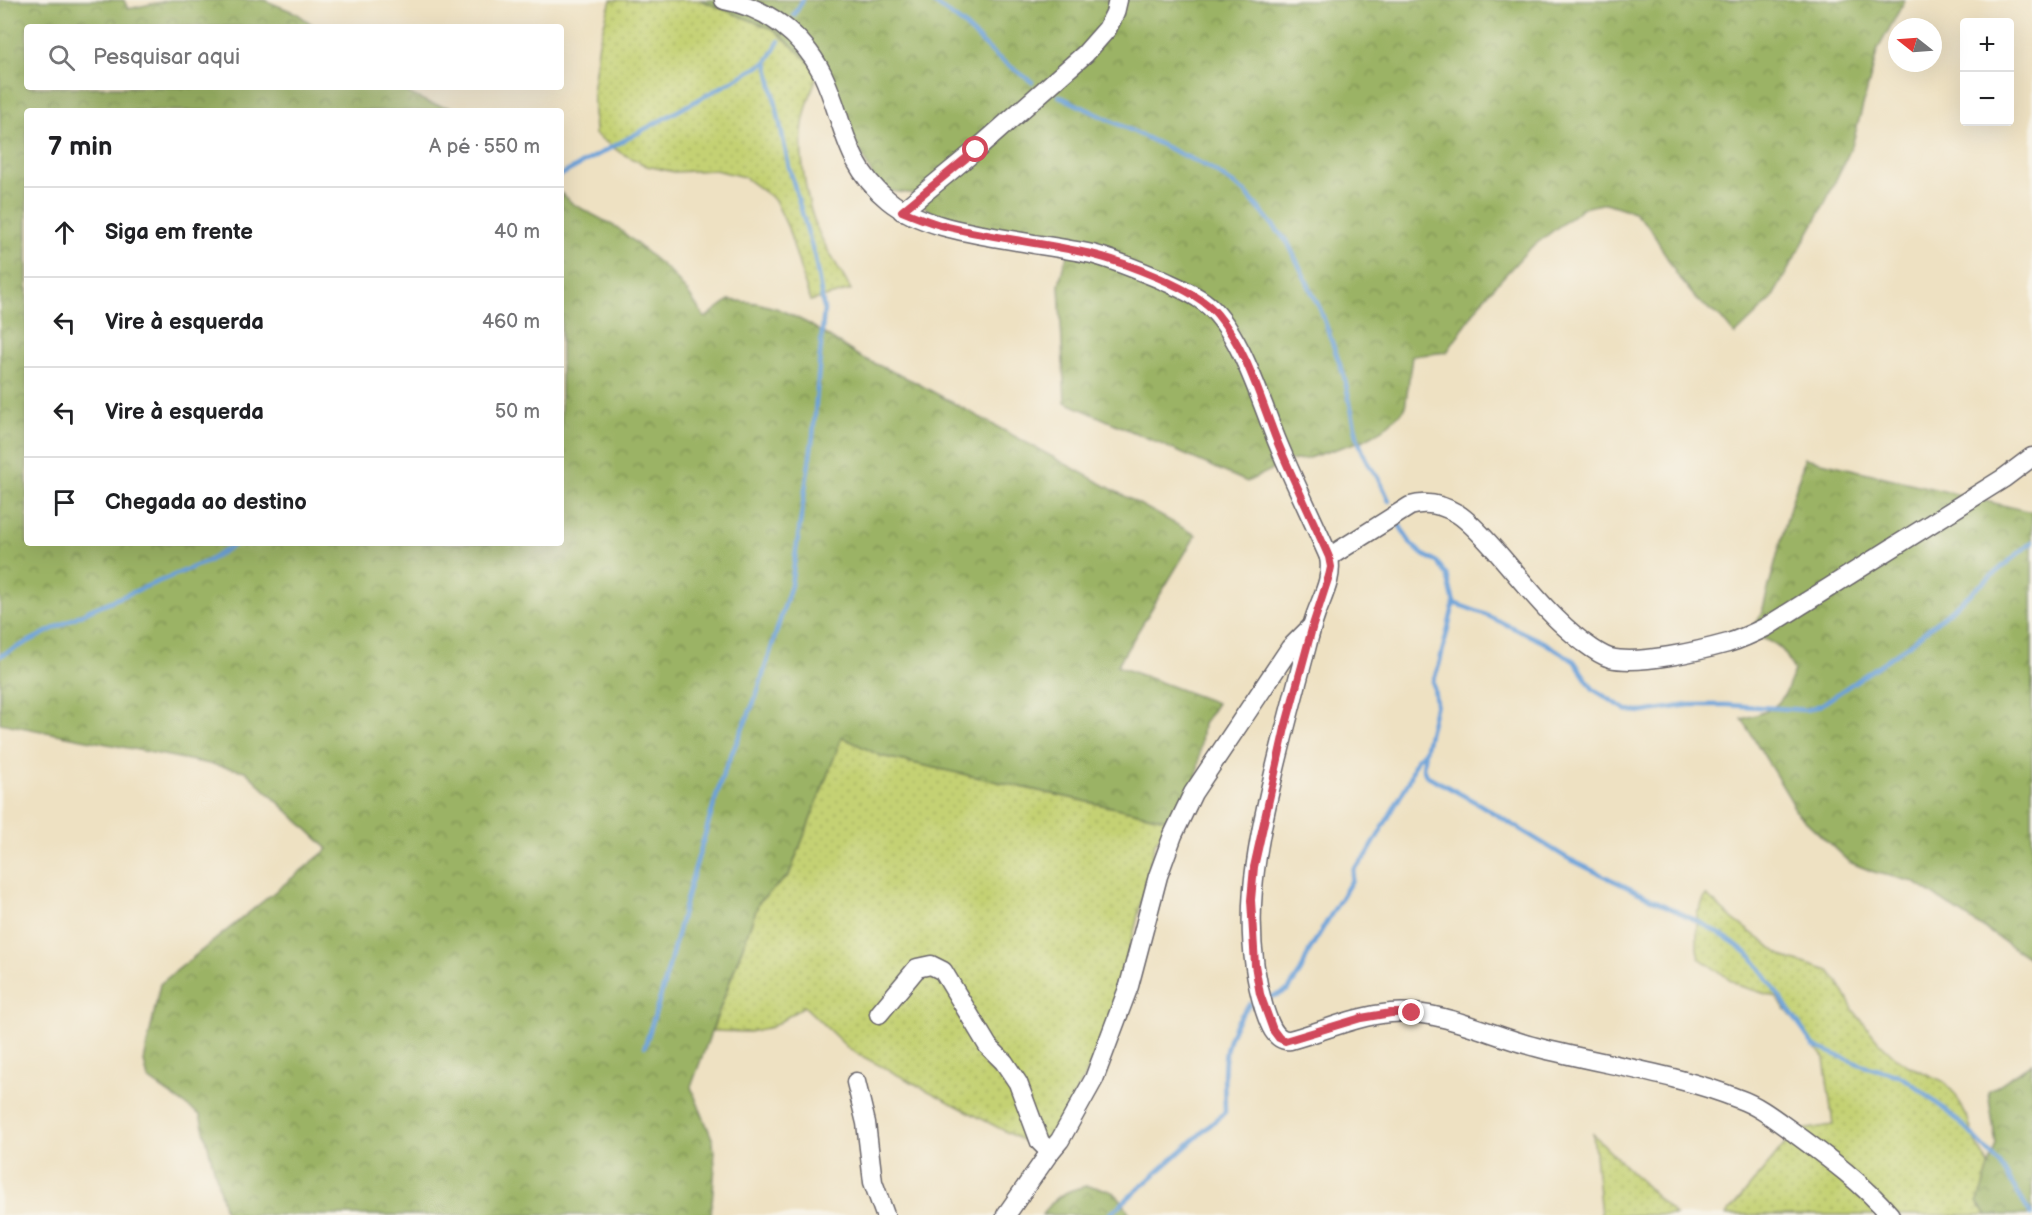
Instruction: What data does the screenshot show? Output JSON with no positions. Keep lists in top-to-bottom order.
{
  "north": "left",
  "page": {
    "map_buttons": ["+", "−"],
    "search": "Pesquisar aqui",
    "heading": ["7 min", "A pé · 550 m"],
    "list": [
      ["Siga em frente", "40 m"],
      ["Vire à esquerda", "460 m"],
      ["Vire à esquerda", "50 m"],
      "Chegada ao destino"
    ]
  }
}
